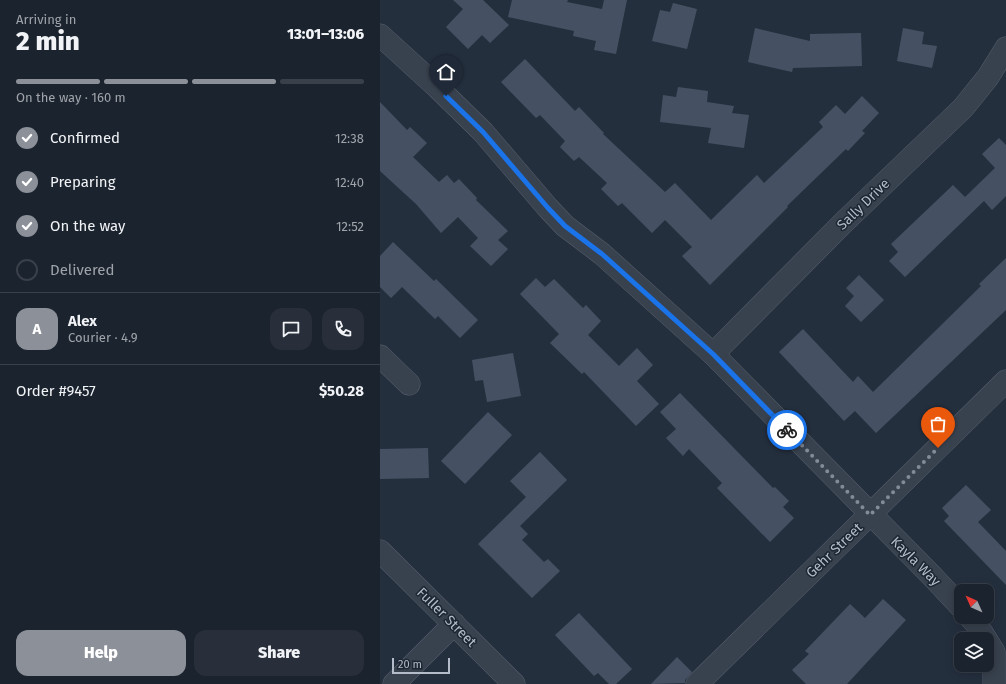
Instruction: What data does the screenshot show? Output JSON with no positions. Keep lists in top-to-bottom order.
{
  "streets": {
    "street": [
      "Sally Drive",
      "Gehr Street",
      "Kayla Way",
      "Fuller Street"
    ]
  },
  "crossings": [
    ["Sally Drive", "Kayla Way"],
    ["Gehr Street", "Kayla Way"]
  ],
  "scale_bar": "20 m",
  "north": "top left",
  "page": {
    "heading": ["2 min", "Arriving in", "13:01–13:06"],
    "panel": [
      "Alex",
      "Courier · 4.9",
      "Order #9457",
      "$50.28"
    ],
    "bar": "On the way · 160 m",
    "list": [
      ["Confirmed", "12:38"],
      ["Preparing", "12:40"],
      ["On the way", "12:52"],
      "Delivered"
    ],
    "round": "A",
    "buttons": ["Help", "Share"],
    "scale": "20 m"
  }
}
